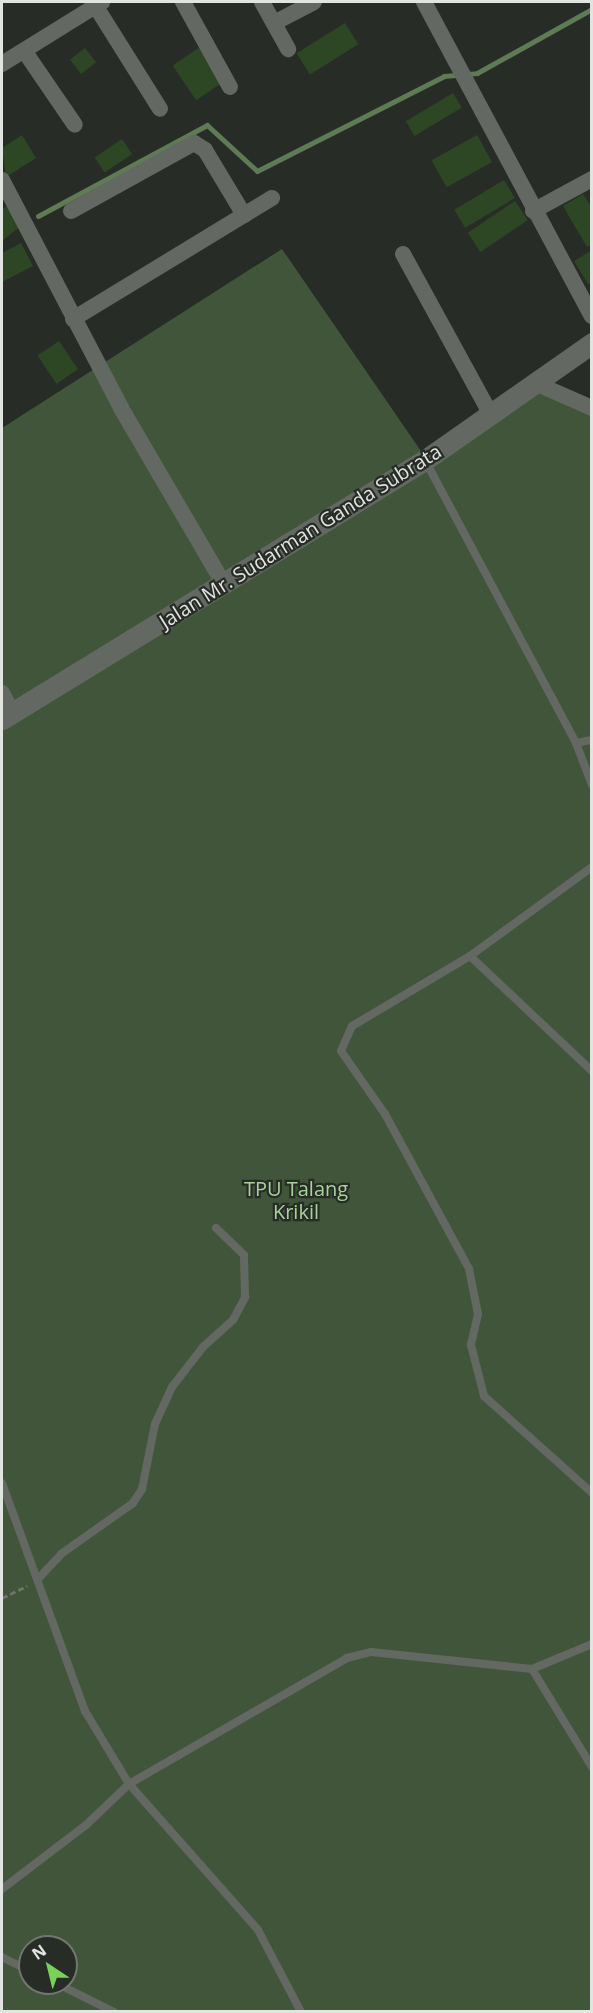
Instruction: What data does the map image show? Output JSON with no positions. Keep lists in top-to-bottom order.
{
  "streets": {
    "street": ["Jalan Mr. Sudarman Ganda Subrata"]
  },
  "parks": ["TPU Talang Krikil"],
  "north": "top left"
}
